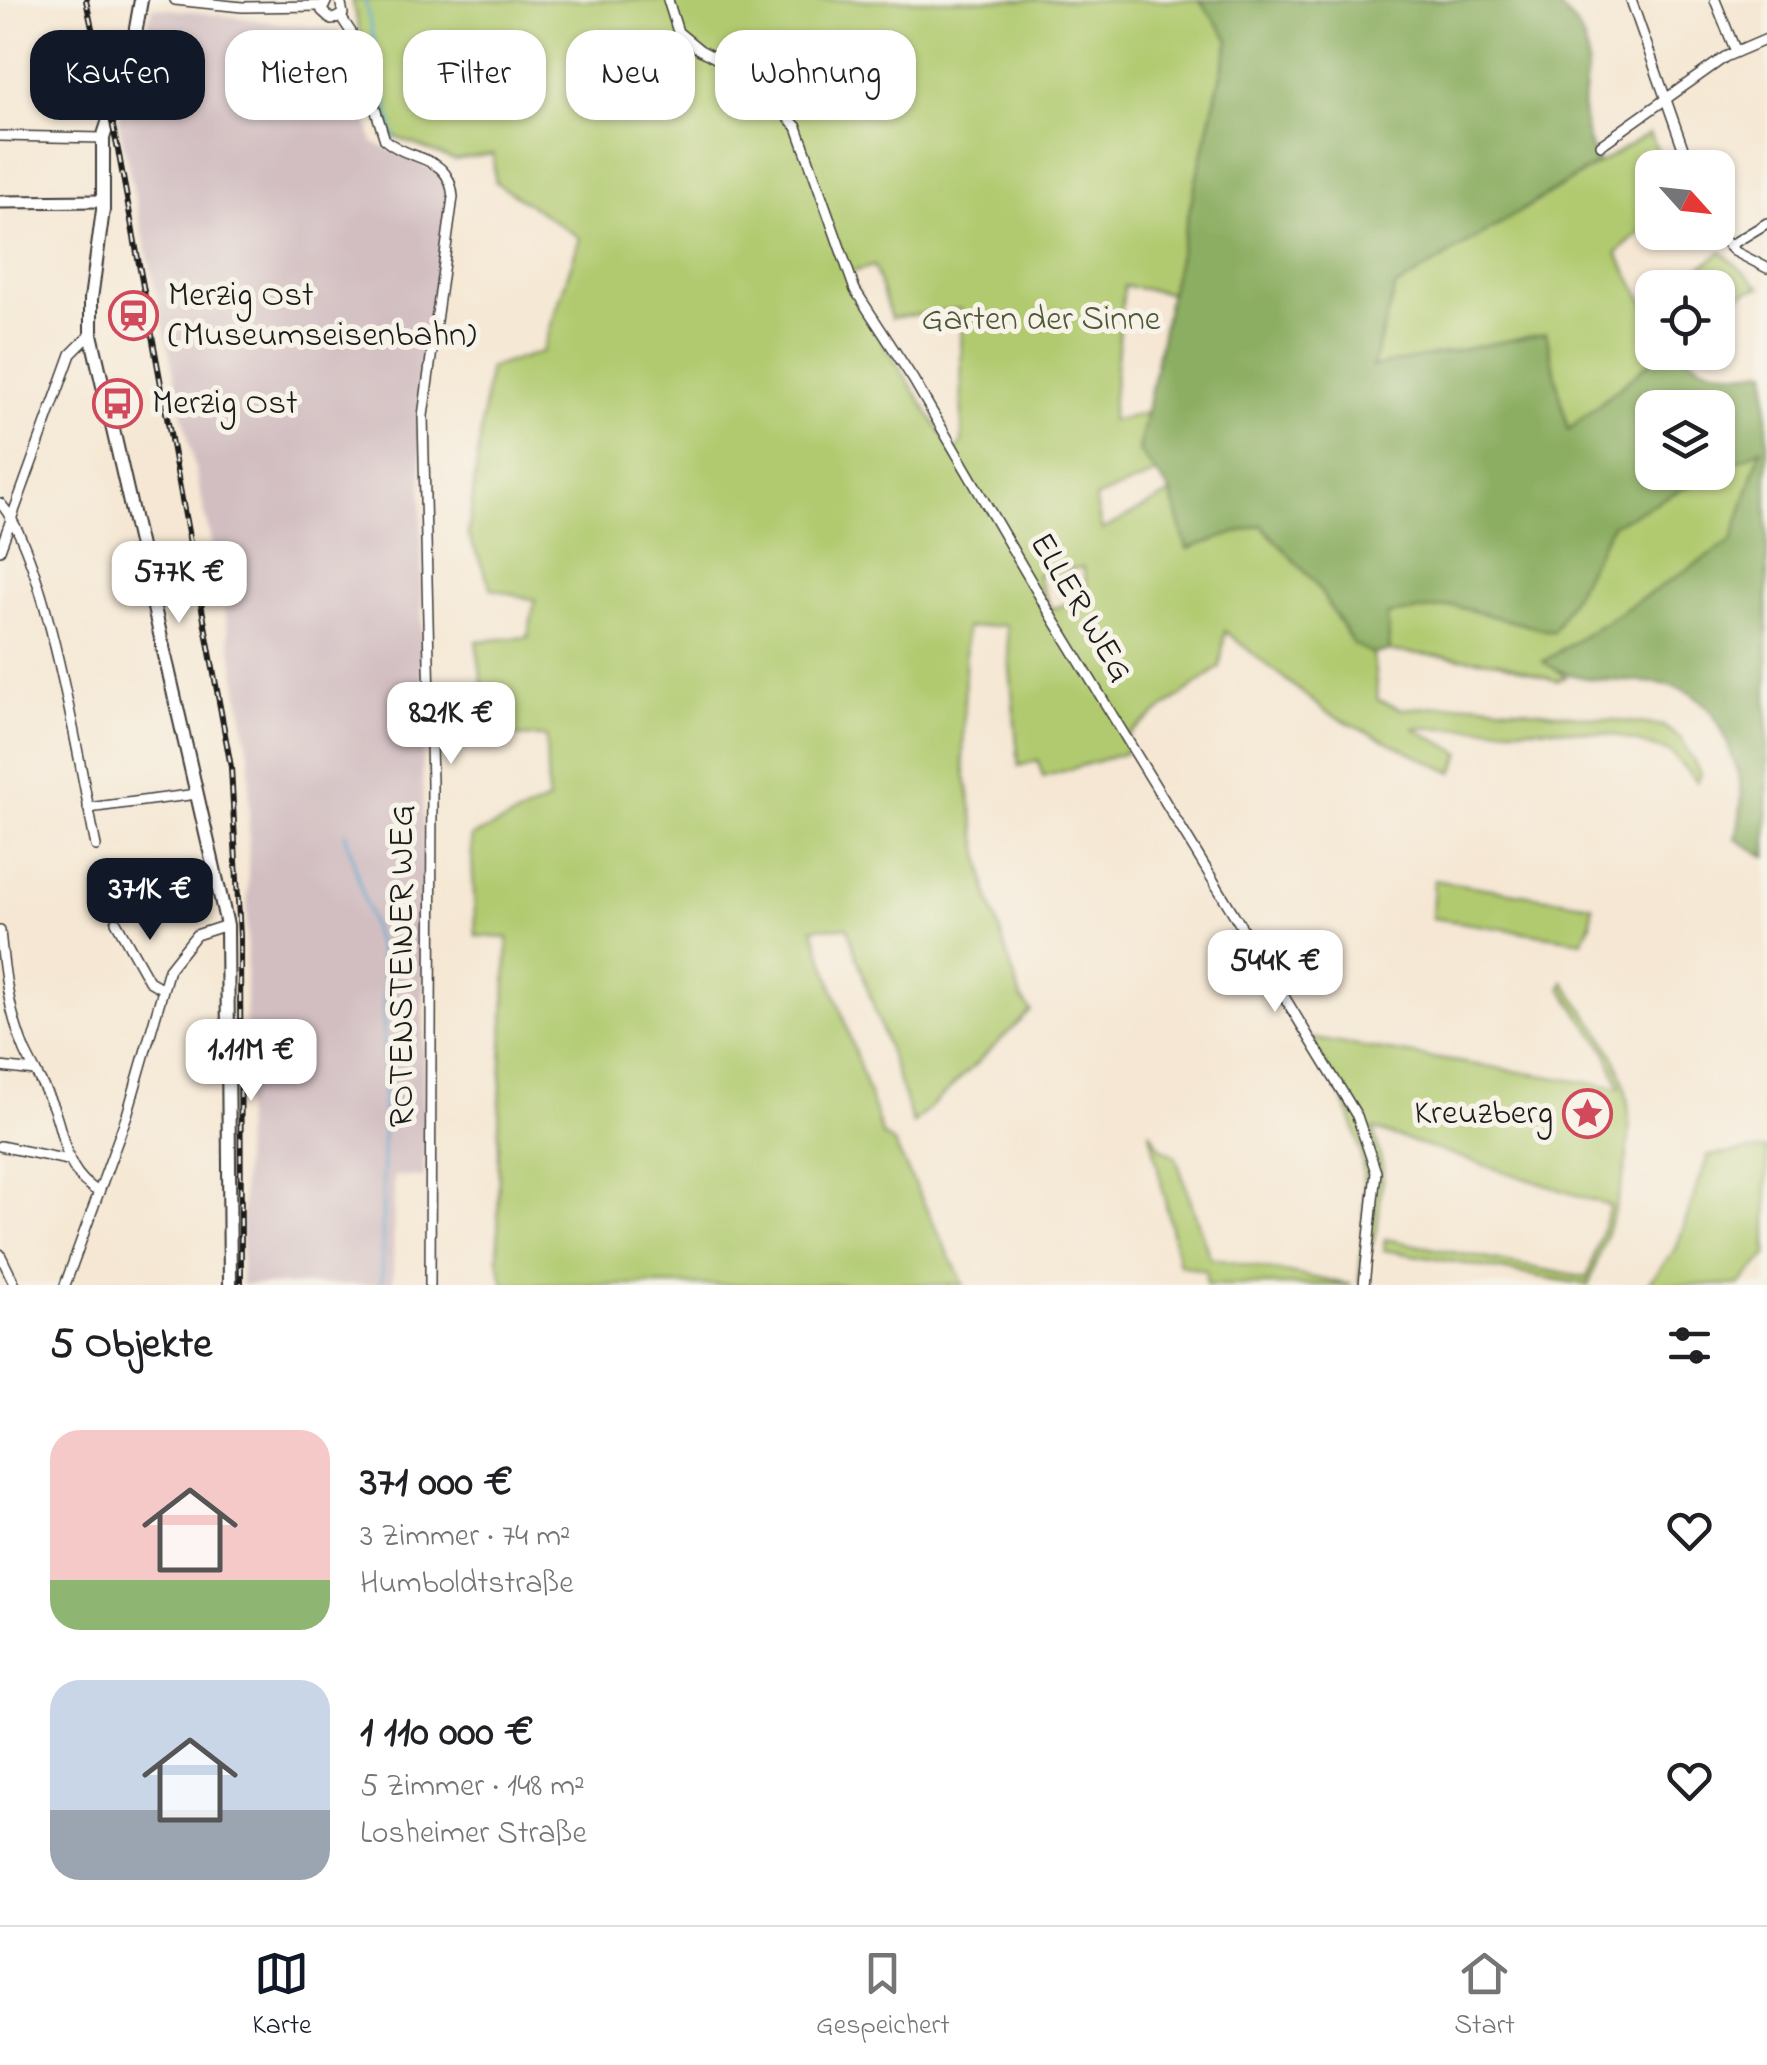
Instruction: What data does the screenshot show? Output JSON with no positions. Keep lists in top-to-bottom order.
{
  "streets": {
    "street": ["ELLER WEG", "ROTENSTEINER WEG"]
  },
  "parks": ["Garten der Sinne"],
  "places": {
    "station": ["Merzig Ost (Museumseisenbahn)"],
    "bus stop": ["Merzig Ost"],
    "place": ["Kreuzberg"]
  },
  "north": "bottom right",
  "page": {
    "chip": [
      "Kaufen",
      "Mieten",
      "Filter",
      "Neu",
      "Wohnung"
    ],
    "price": [
      "577K €",
      "821K €",
      "371K €",
      "544K €",
      "1.11M €"
    ],
    "heading": "5 Objekte",
    "list": [
      {
        "name": "371 000 €",
        "note": "3 Zimmer · 74 m² · Humboldtstraße"
      },
      {
        "name": "1 110 000 €",
        "note": "5 Zimmer · 148 m² · Losheimer Straße"
      }
    ],
    "tabs": ["Karte", "Gespeichert", "Start"]
  }
}
